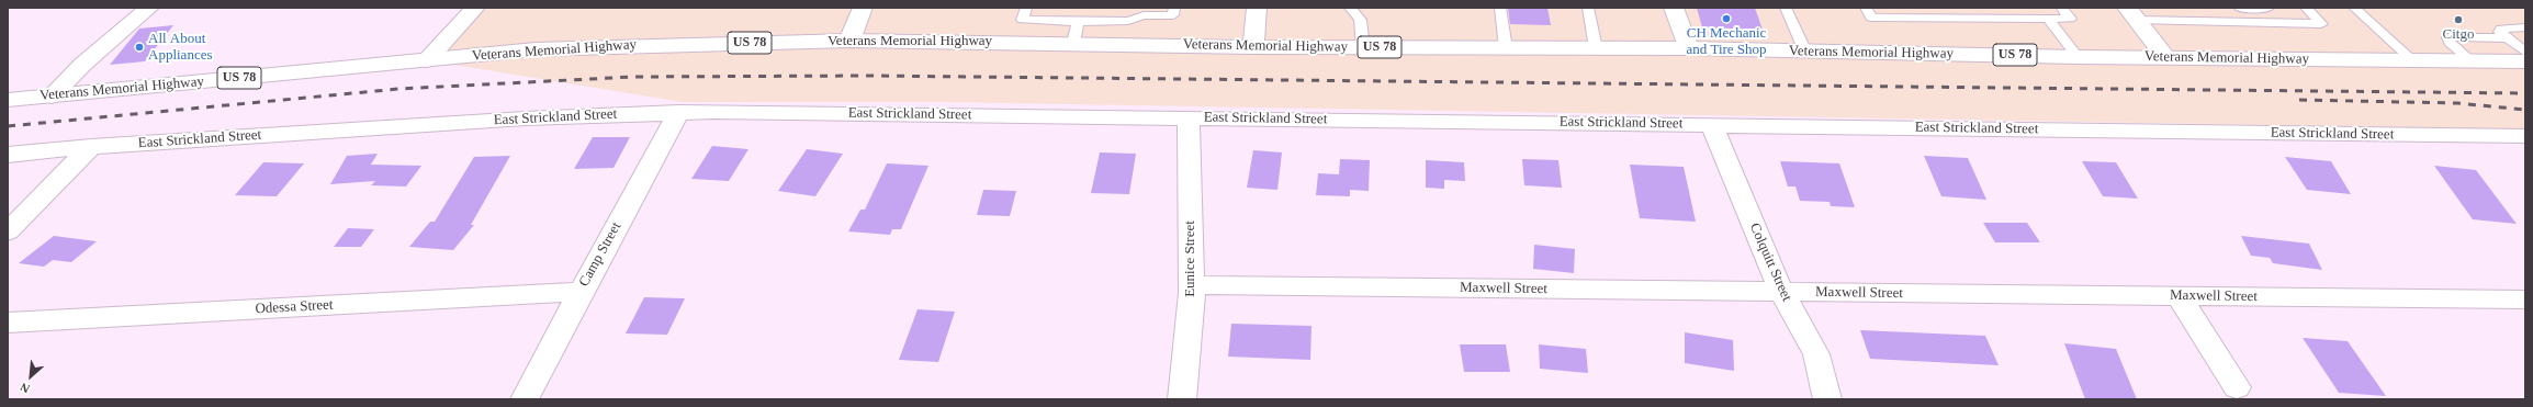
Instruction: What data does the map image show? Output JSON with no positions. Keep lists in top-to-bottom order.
{
  "streets": {
    "street": [
      "Veterans Memorial Highway",
      "US 78",
      "East Strickland Street",
      "Camp Street",
      "Eunice Street",
      "Colquitt Street",
      "Maxwell Street",
      "Odessa Street"
    ]
  },
  "crossings": [
    ["East Strickland Street", "Camp Street"],
    ["East Strickland Street", "Eunice Street"],
    ["East Strickland Street", "Colquitt Street"],
    ["Camp Street", "Odessa Street"],
    ["Eunice Street", "Maxwell Street"],
    ["Colquitt Street", "Maxwell Street"]
  ],
  "places": ["CH Mechanic and Tire Shop", "Citgo", "All About Appliances"],
  "north": "bottom left"
}
